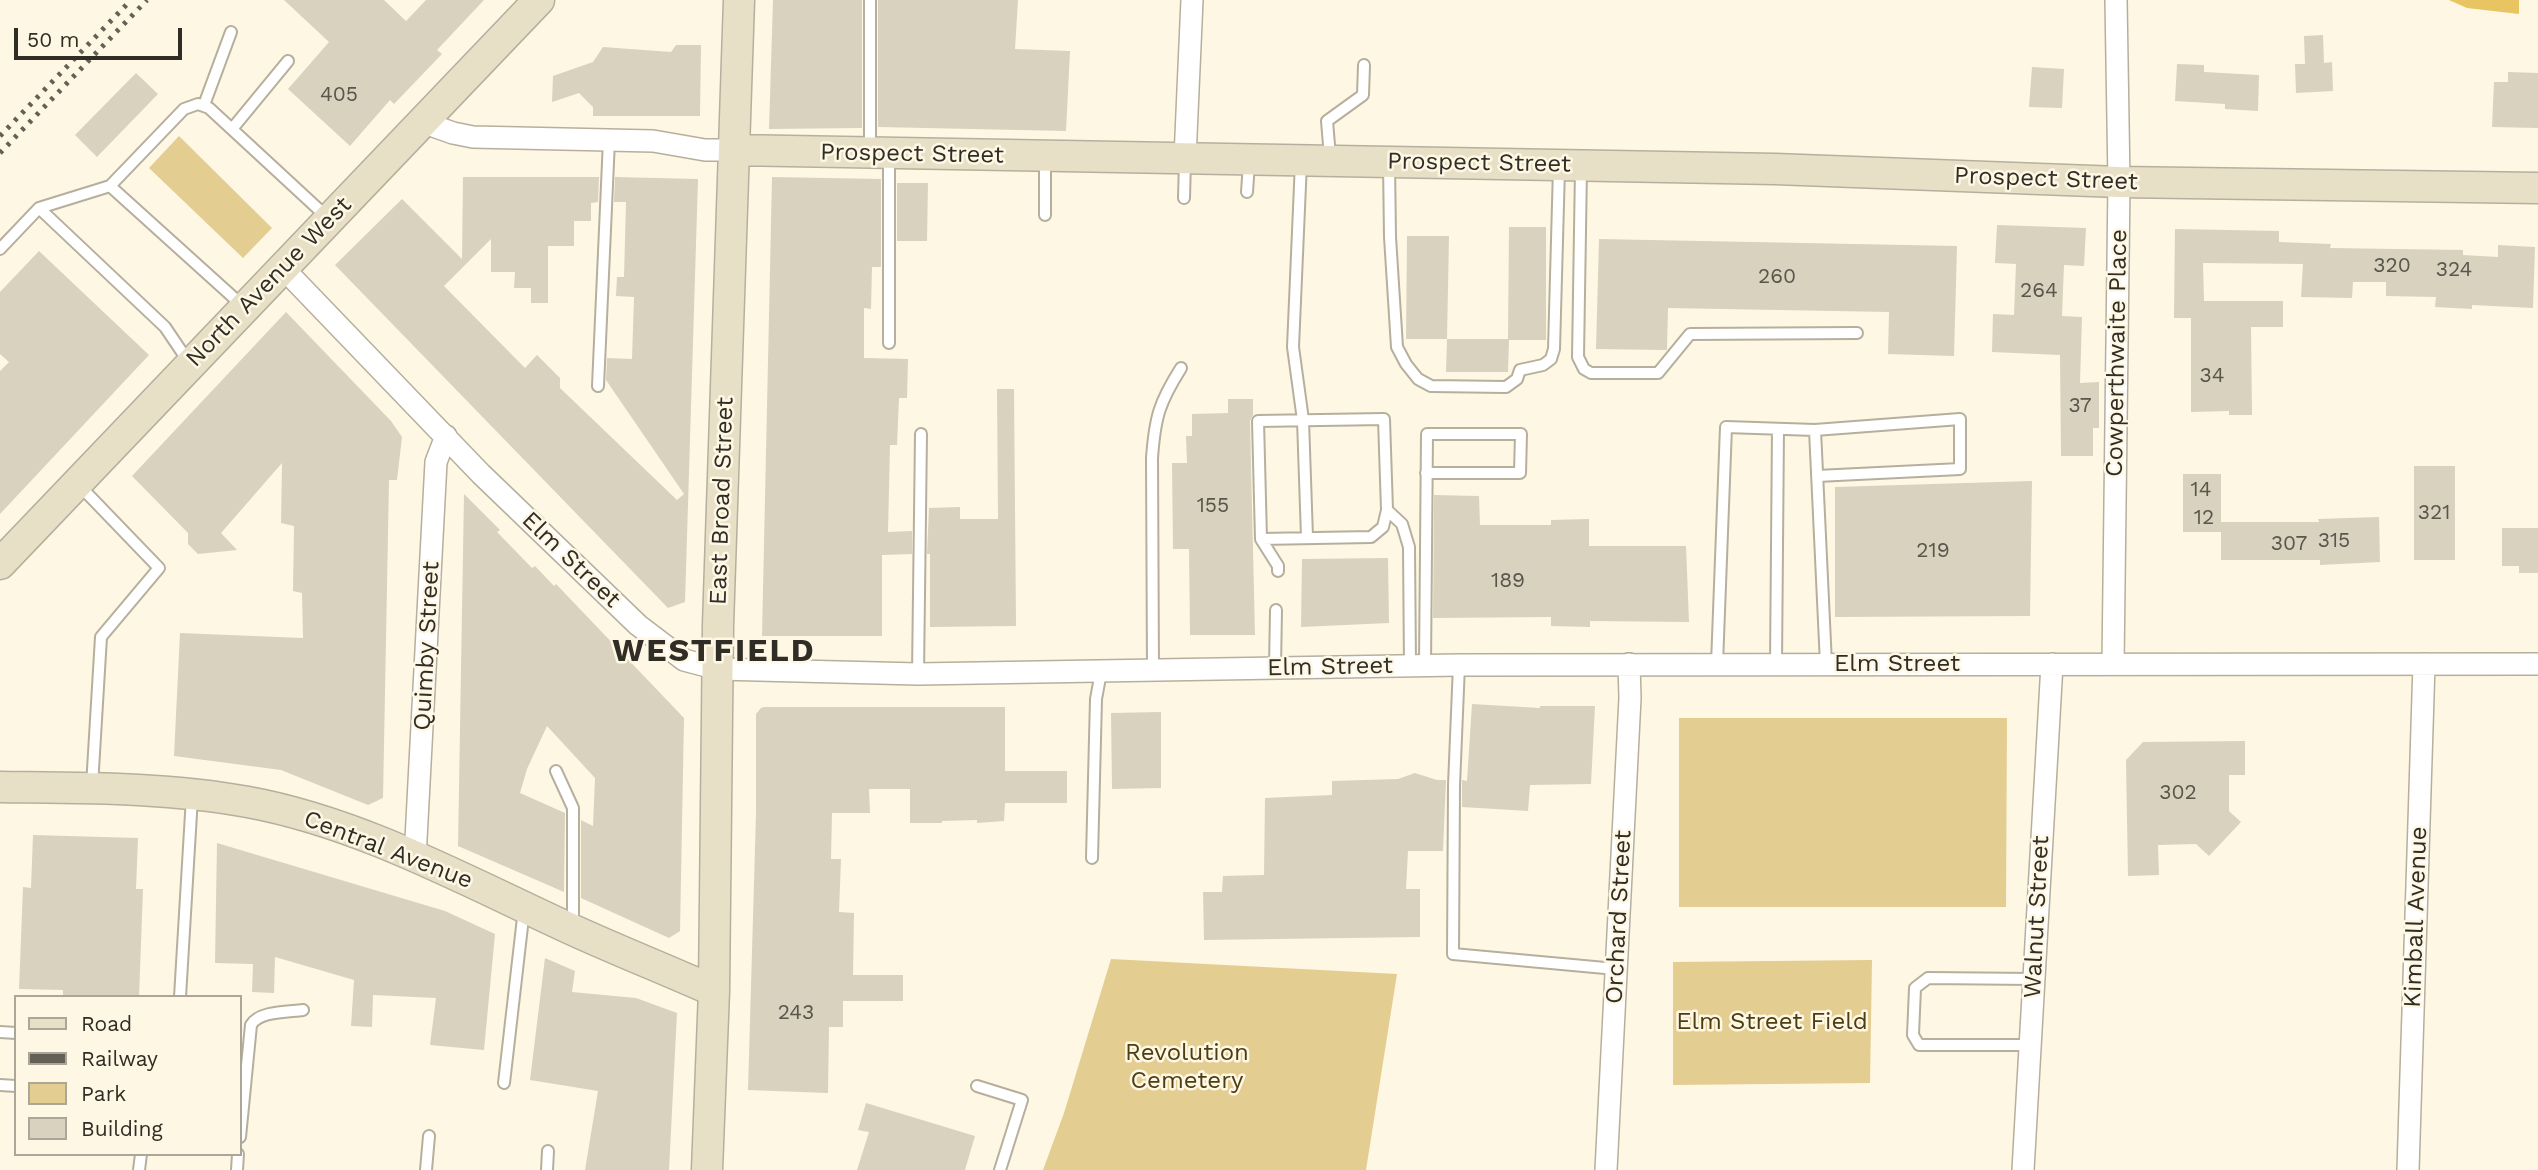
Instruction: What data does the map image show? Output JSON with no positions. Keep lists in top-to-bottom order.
{
  "streets": {
    "street": [
      "Prospect Street",
      "North Avenue West",
      "Cowperthwaite Place",
      "East Broad Street",
      "Elm Street",
      "Quimby Street",
      "Central Avenue",
      "Orchard Street",
      "Walnut Street",
      "Kimball Avenue"
    ]
  },
  "crossings": [
    ["Prospect Street", "North Avenue West"],
    ["Prospect Street", "Cowperthwaite Place"],
    ["Prospect Street", "East Broad Street"],
    ["North Avenue West", "Elm Street"],
    ["Cowperthwaite Place", "Elm Street"],
    ["East Broad Street", "Elm Street"],
    ["East Broad Street", "Central Avenue"],
    ["Elm Street", "Quimby Street"],
    ["Elm Street", "Orchard Street"],
    ["Elm Street", "Walnut Street"],
    ["Elm Street", "Kimball Avenue"],
    ["Quimby Street", "Central Avenue"]
  ],
  "districts": ["WESTFIELD"],
  "parks": ["Elm Street Field", "Revolution Cemetery"],
  "house_numbers": [
    "405",
    "320",
    "324",
    "260",
    "264",
    "34",
    "37",
    "14",
    "155",
    "321",
    "12",
    "315",
    "307",
    "219",
    "189",
    "302",
    "243"
  ],
  "legend": [
    "Road",
    "Railway",
    "Park",
    "Building"
  ],
  "scale_bar": "50 m"
}
